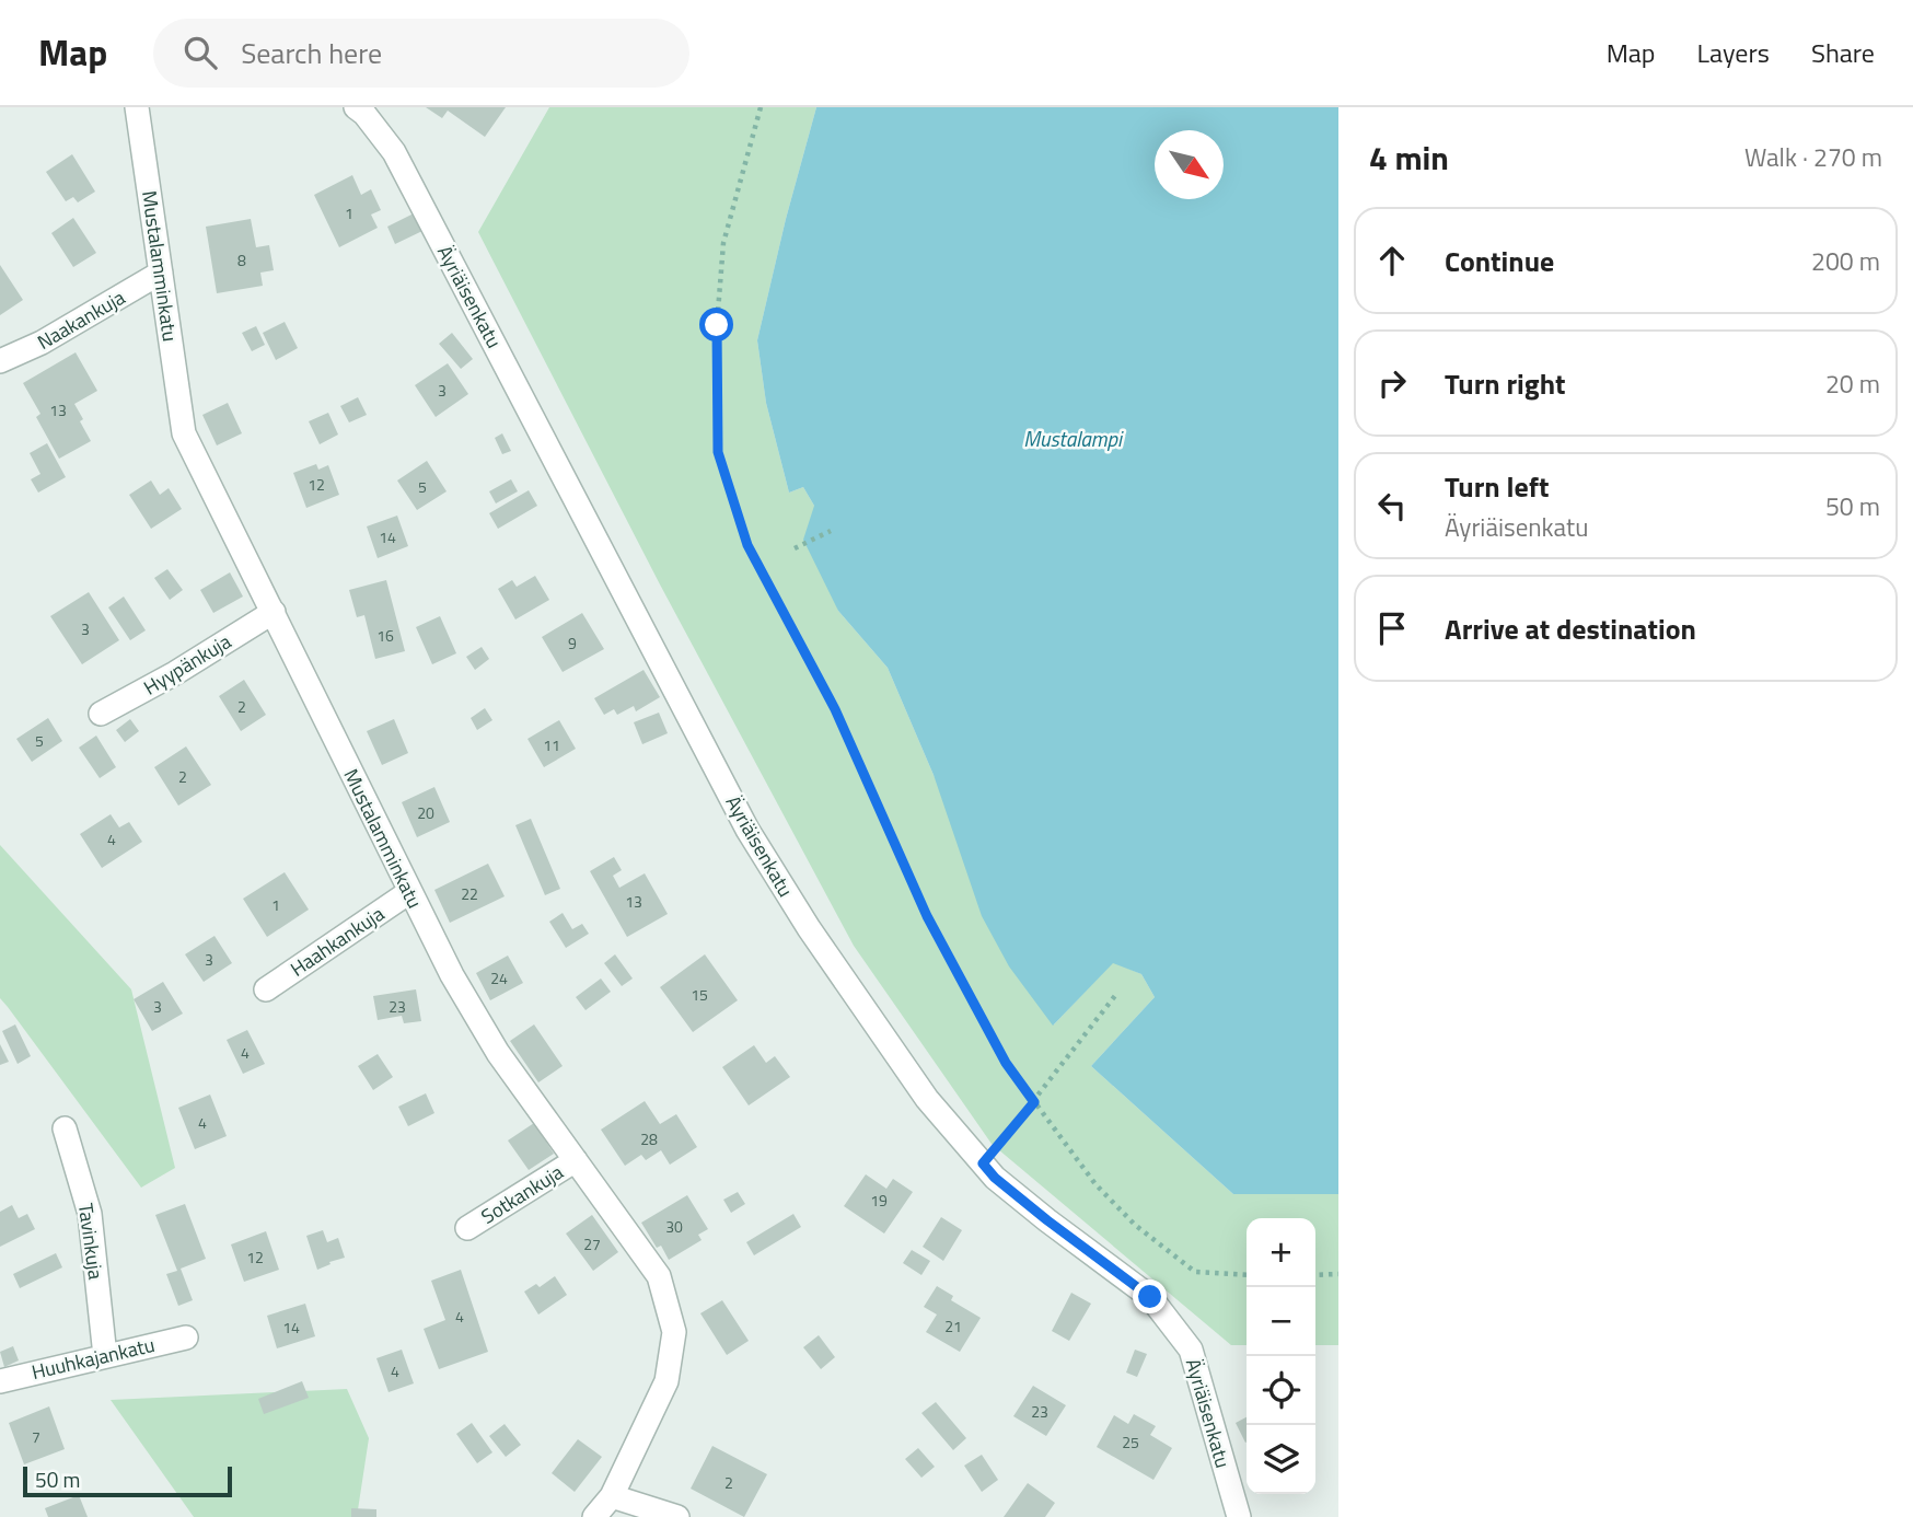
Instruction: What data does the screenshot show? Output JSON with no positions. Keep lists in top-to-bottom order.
{
  "streets": {
    "street": [
      "Mustalamminkatu",
      "Äyriäisenkatu",
      "Naakankuja",
      "Hyypänkuja",
      "Haahkankuja",
      "Sotkankuja",
      "Tavinkuja",
      "Huuhkajankatu"
    ]
  },
  "crossings": [
    ["Mustalamminkatu", "Naakankuja"],
    ["Mustalamminkatu", "Hyypänkuja"],
    ["Mustalamminkatu", "Haahkankuja"],
    ["Mustalamminkatu", "Sotkankuja"],
    ["Tavinkuja", "Huuhkajankatu"]
  ],
  "water": ["Mustalampi"],
  "house_numbers": [
    "1",
    "8",
    "3",
    "13",
    "12",
    "5",
    "14",
    "3",
    "16",
    "9",
    "2",
    "5",
    "11",
    "2",
    "20",
    "4",
    "22",
    "13",
    "1",
    "3",
    "24",
    "15",
    "3",
    "23",
    "4",
    "4",
    "28",
    "19",
    "30",
    "27",
    "12",
    "4",
    "21",
    "14",
    "4",
    "23",
    "7",
    "25",
    "2"
  ],
  "scale_bar": "50 m",
  "north": "bottom right",
  "page": {
    "header": "Map",
    "search": "Search here",
    "nav": ["Map", "Layers", "Share"],
    "heading": ["4 min", "Walk · 270 m"],
    "list": [
      ["Continue", "200 m"],
      ["Turn right", "20 m"],
      ["Turn left", "Äyriäisenkatu", "50 m"],
      "Arrive at destination"
    ],
    "map_buttons": ["+", "−"],
    "scale": "50 m"
  }
}
